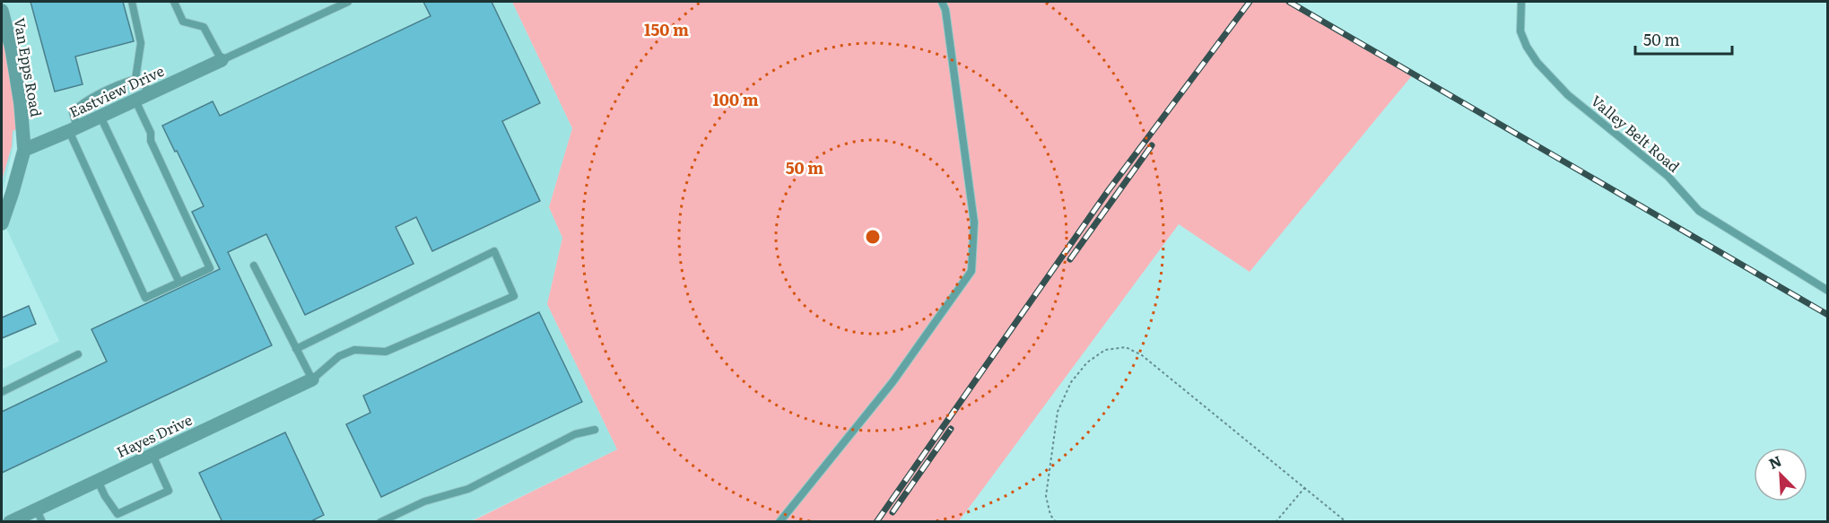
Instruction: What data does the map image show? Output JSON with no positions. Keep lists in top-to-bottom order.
{
  "streets": {
    "street": ["Van Epps Road", "Eastview Drive", "Hayes Drive"],
    "lane": ["Valley Belt Road"]
  },
  "crossings": [
    ["Van Epps Road", "Eastview Drive"]
  ],
  "scale_bar": "50 m",
  "north": "top left",
  "rings": ["150 m", "100 m", "50 m"]
}
